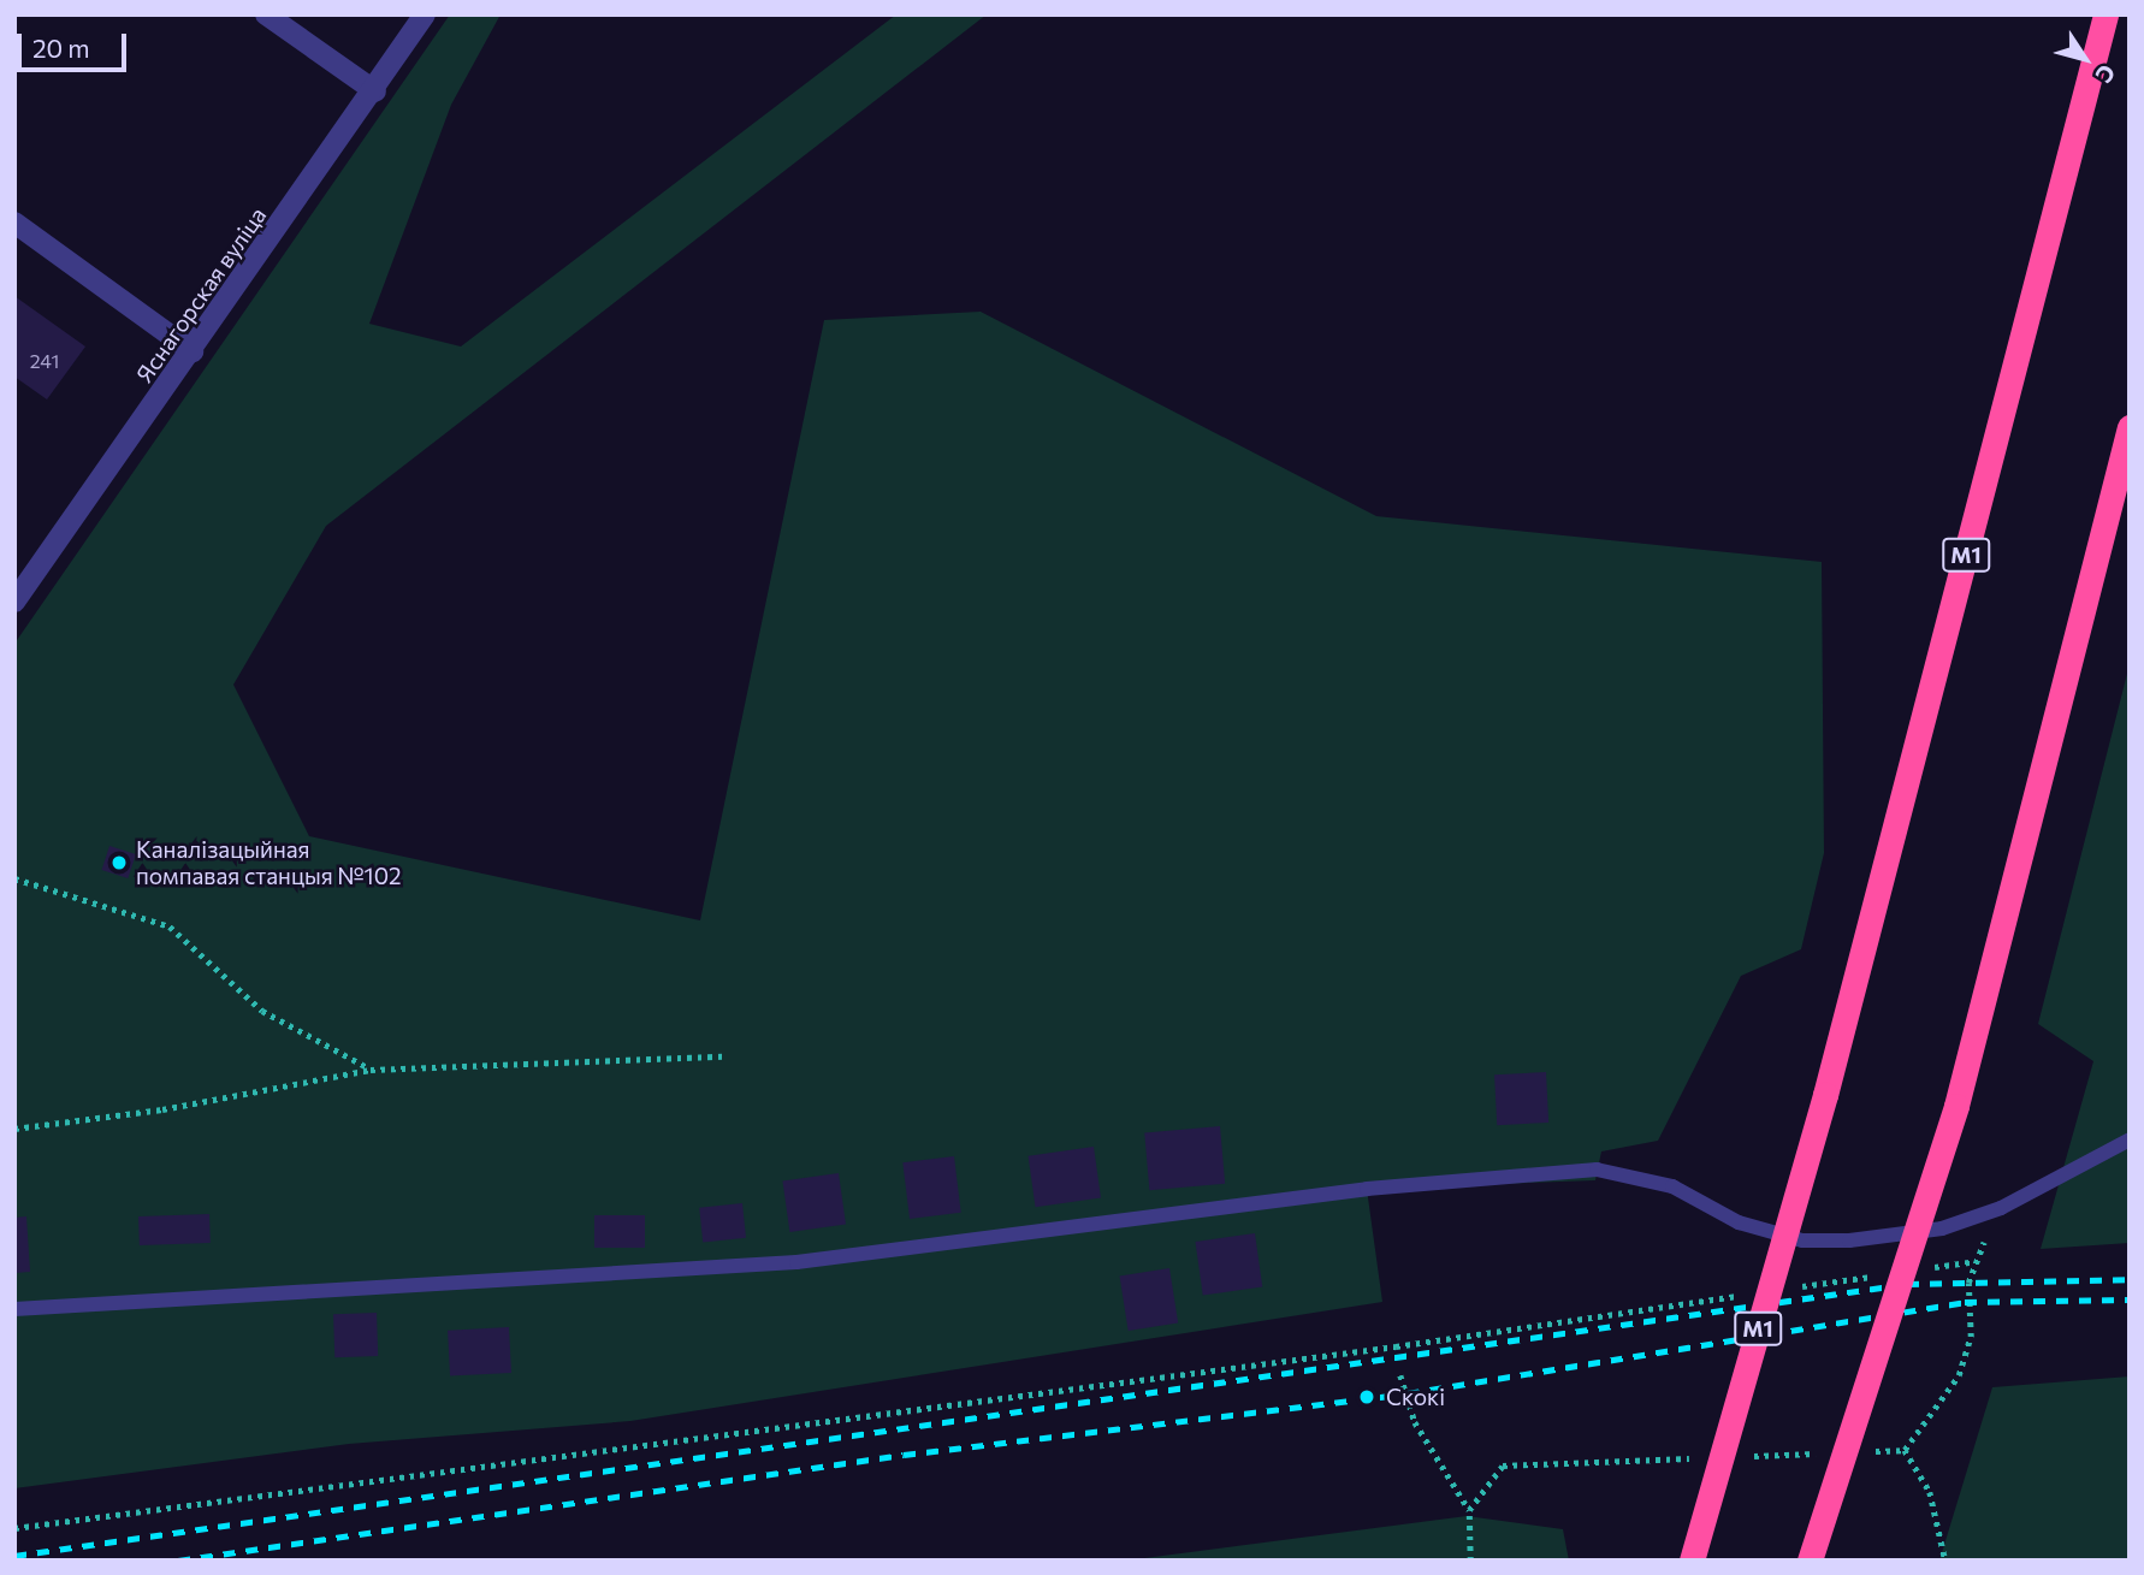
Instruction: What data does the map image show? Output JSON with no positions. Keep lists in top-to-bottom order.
{
  "streets": {
    "highway": ["М1"],
    "street": ["Яснагорская вуліца"]
  },
  "places": ["Каналізацыйная помпавая станцыя №102", "Скокі"],
  "house_numbers": ["241"],
  "scale_bar": "20 m",
  "north": "bottom right"
}
